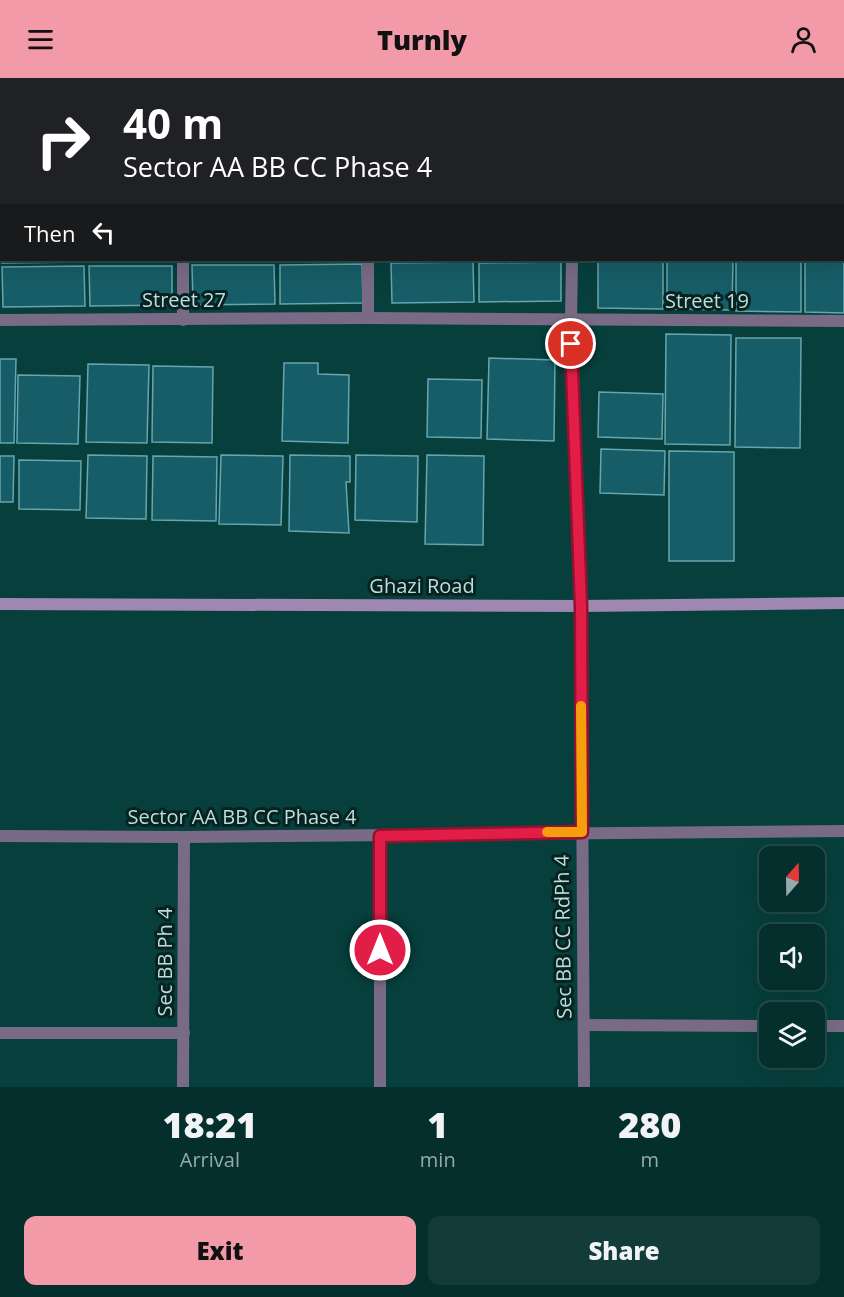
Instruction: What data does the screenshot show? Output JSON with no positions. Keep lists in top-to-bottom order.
{
  "streets": {
    "main road": ["Ghazi Road"],
    "street": [
      "Street 27",
      "Street 19",
      "Sector AA BB CC Phase 4",
      "Sec BB CC RdPh 4",
      "Sec BB Ph 4"
    ]
  },
  "crossings": [
    ["Street 27", "Street 19"],
    ["Street 27", "Sec BB CC RdPh 4"],
    ["Street 19", "Sec BB CC RdPh 4"],
    ["Ghazi Road", "Sec BB CC RdPh 4"],
    ["Sector AA BB CC Phase 4", "Sec BB CC RdPh 4"],
    ["Sector AA BB CC Phase 4", "Sec BB Ph 4"]
  ],
  "north": "top",
  "page": {
    "header": "Turnly",
    "turn": ["40 m", "Sector AA BB CC Phase 4"],
    "then": "Then",
    "eta": [
      "18:21",
      "Arrival",
      "1",
      "min",
      "280",
      "m"
    ],
    "buttons": ["Exit", "Share"]
  }
}
